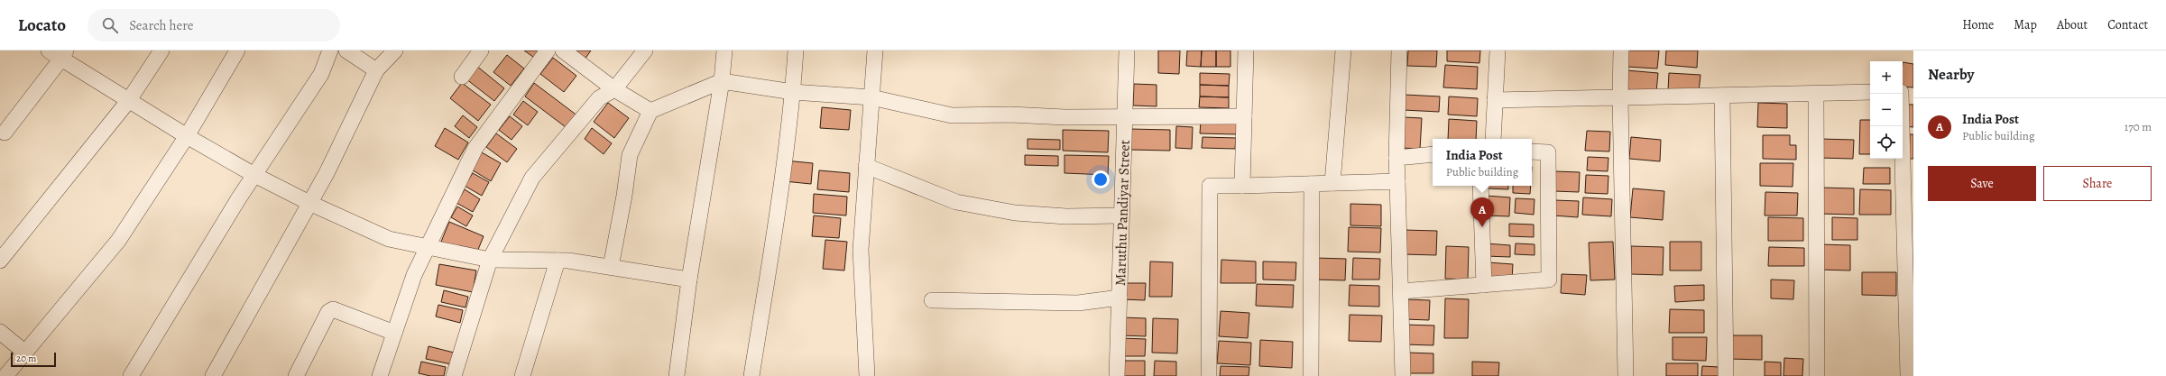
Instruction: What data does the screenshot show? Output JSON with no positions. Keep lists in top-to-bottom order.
{
  "streets": {
    "street": ["Maruthu Pandiyar Street"]
  },
  "scale_bar": "20 m",
  "page": {
    "header": "Locato",
    "search": "Search here",
    "nav": [
      "Home",
      "Map",
      "About",
      "Contact"
    ],
    "heading": "Nearby",
    "map_buttons": ["+", "−"],
    "list": [
      {
        "mark": "A",
        "name": "India Post",
        "note": "Public building",
        "value": "170 m"
      }
    ],
    "popup": ["India Post", "Public building"],
    "buttons": ["Save", "Share"],
    "pins": "A",
    "scale": "20 m"
  }
}
